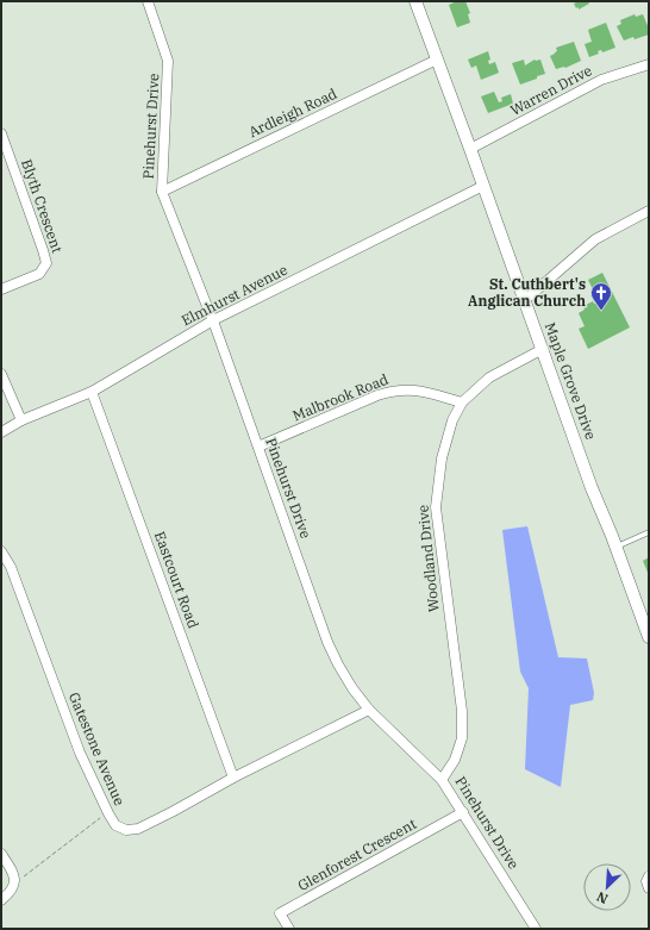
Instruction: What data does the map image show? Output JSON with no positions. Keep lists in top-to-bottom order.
{
  "streets": {
    "street": [
      "Warren Drive",
      "Ardleigh Road",
      "Pinehurst Drive",
      "Blyth Crescent",
      "Elmhurst Avenue",
      "Maple Grove Drive",
      "Malbrook Road",
      "Woodland Drive",
      "Eastcourt Road",
      "Gatestone Avenue",
      "Glenforest Crescent"
    ]
  },
  "crossings": [
    ["Warren Drive", "Maple Grove Drive"],
    ["Ardleigh Road", "Pinehurst Drive"],
    ["Ardleigh Road", "Maple Grove Drive"],
    ["Pinehurst Drive", "Elmhurst Avenue"],
    ["Pinehurst Drive", "Malbrook Road"],
    ["Pinehurst Drive", "Woodland Drive"],
    ["Pinehurst Drive", "Gatestone Avenue"],
    ["Pinehurst Drive", "Glenforest Crescent"],
    ["Elmhurst Avenue", "Maple Grove Drive"],
    ["Elmhurst Avenue", "Eastcourt Road"],
    ["Maple Grove Drive", "Woodland Drive"],
    ["Malbrook Road", "Woodland Drive"],
    ["Eastcourt Road", "Gatestone Avenue"]
  ],
  "places": {
    "church": ["St. Cuthbert's Anglican Church"]
  },
  "north": "bottom left"
}
